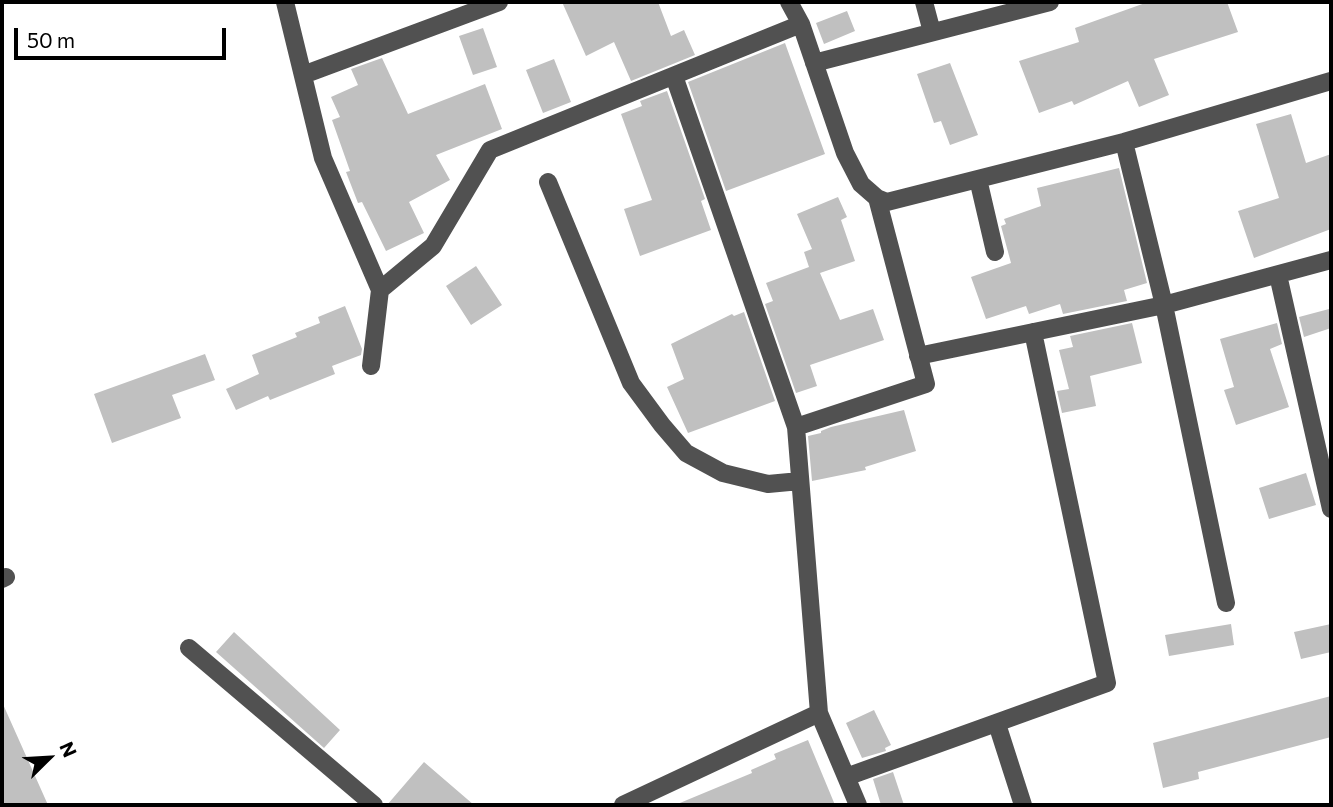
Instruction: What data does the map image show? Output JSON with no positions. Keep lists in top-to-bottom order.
{
  "scale_bar": "50 m",
  "north": "top right"
}
